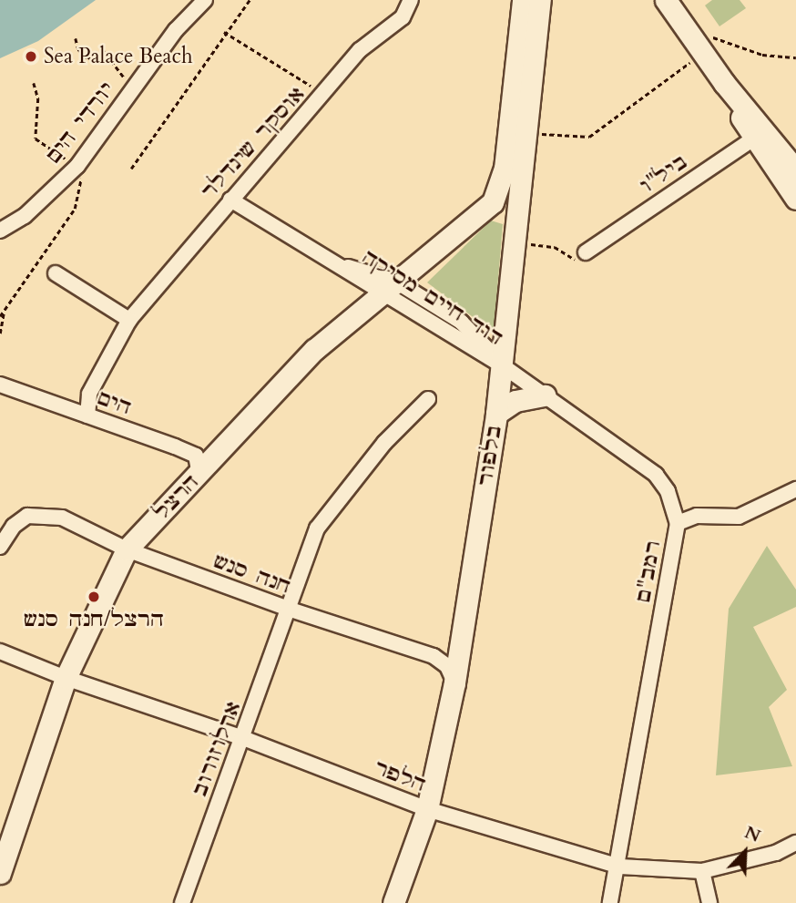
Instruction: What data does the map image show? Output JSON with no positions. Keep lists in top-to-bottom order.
{
  "streets": {
    "street": [
      "יורדי הים",
      "אוסקר שינדלר",
      "ביל\"ו",
      "דוד חיים מסיקה",
      "הים",
      "בלפור",
      "הרצל",
      "רמב\"ם",
      "חנה סנש",
      "ארלוזורוב",
      "הלפר"
    ]
  },
  "crossings": [
    ["אוסקר שינדלר", "דוד חיים מסיקה"],
    ["אוסקר שינדלר", "הים"],
    ["דוד חיים מסיקה", "בלפור"],
    ["דוד חיים מסיקה", "הרצל"],
    ["דוד חיים מסיקה", "רמב\"ם"],
    ["הים", "הרצל"],
    ["בלפור", "רמב\"ם"],
    ["בלפור", "חנה סנש"],
    ["בלפור", "הלפר"],
    ["הרצל", "חנה סנש"],
    ["הרצל", "הלפר"],
    ["רמב\"ם", "הלפר"],
    ["חנה סנש", "ארלוזורוב"],
    ["ארלוזורוב", "הלפר"]
  ],
  "places": ["Sea Palace Beach", "הרצל/חנה סנש"],
  "north": "top right"
}
